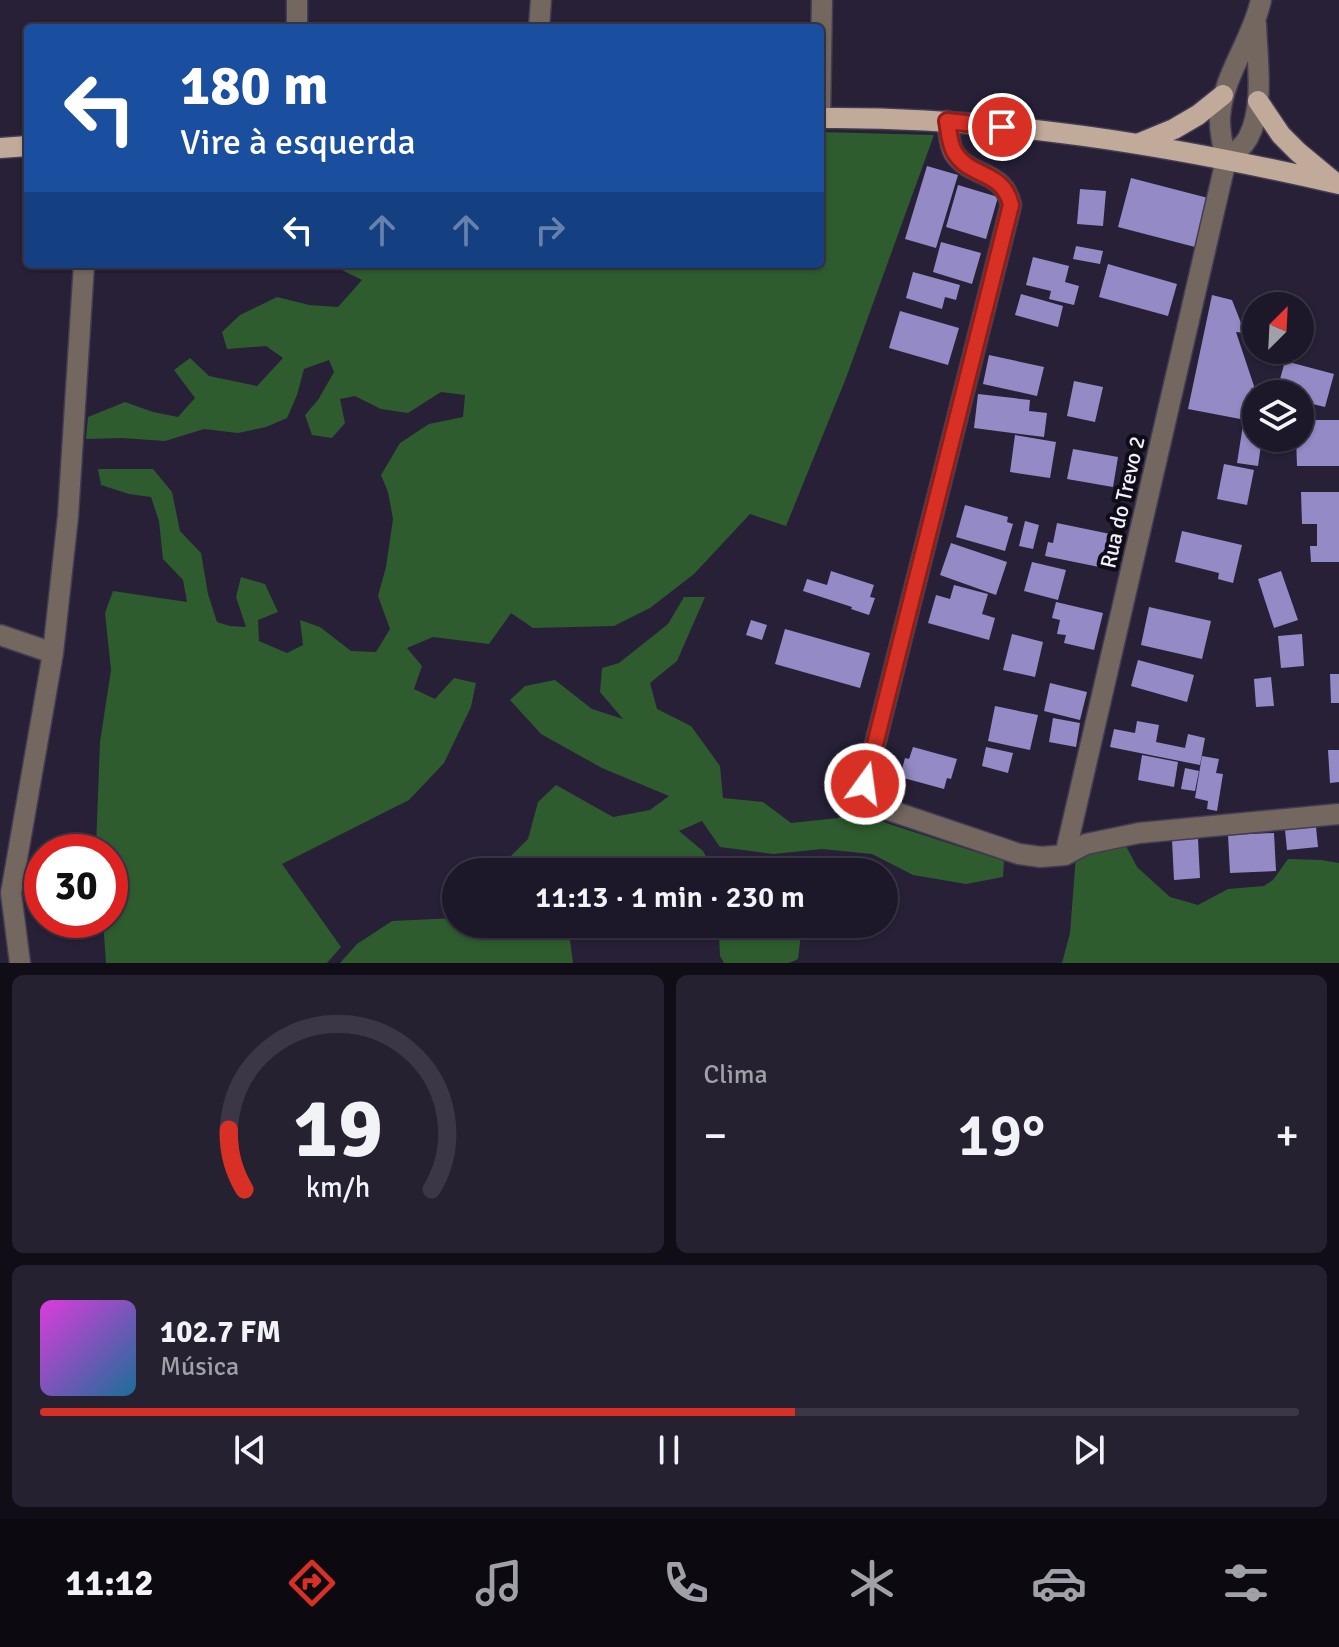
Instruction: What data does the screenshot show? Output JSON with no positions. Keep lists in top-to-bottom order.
{
  "streets": {
    "street": ["Rua do Trevo 2"]
  },
  "north": "top right",
  "page": {
    "turn": ["180 m", "Vire à esquerda"],
    "limit": "30",
    "trip": "11:13 · 1 min · 230 m",
    "tile": "Clima",
    "heat": ["−", "19°", "+"],
    "song": ["102.7 FM", "Música"],
    "tabs": "11:12",
    "gauge": ["19", "km/h"]
  }
}
